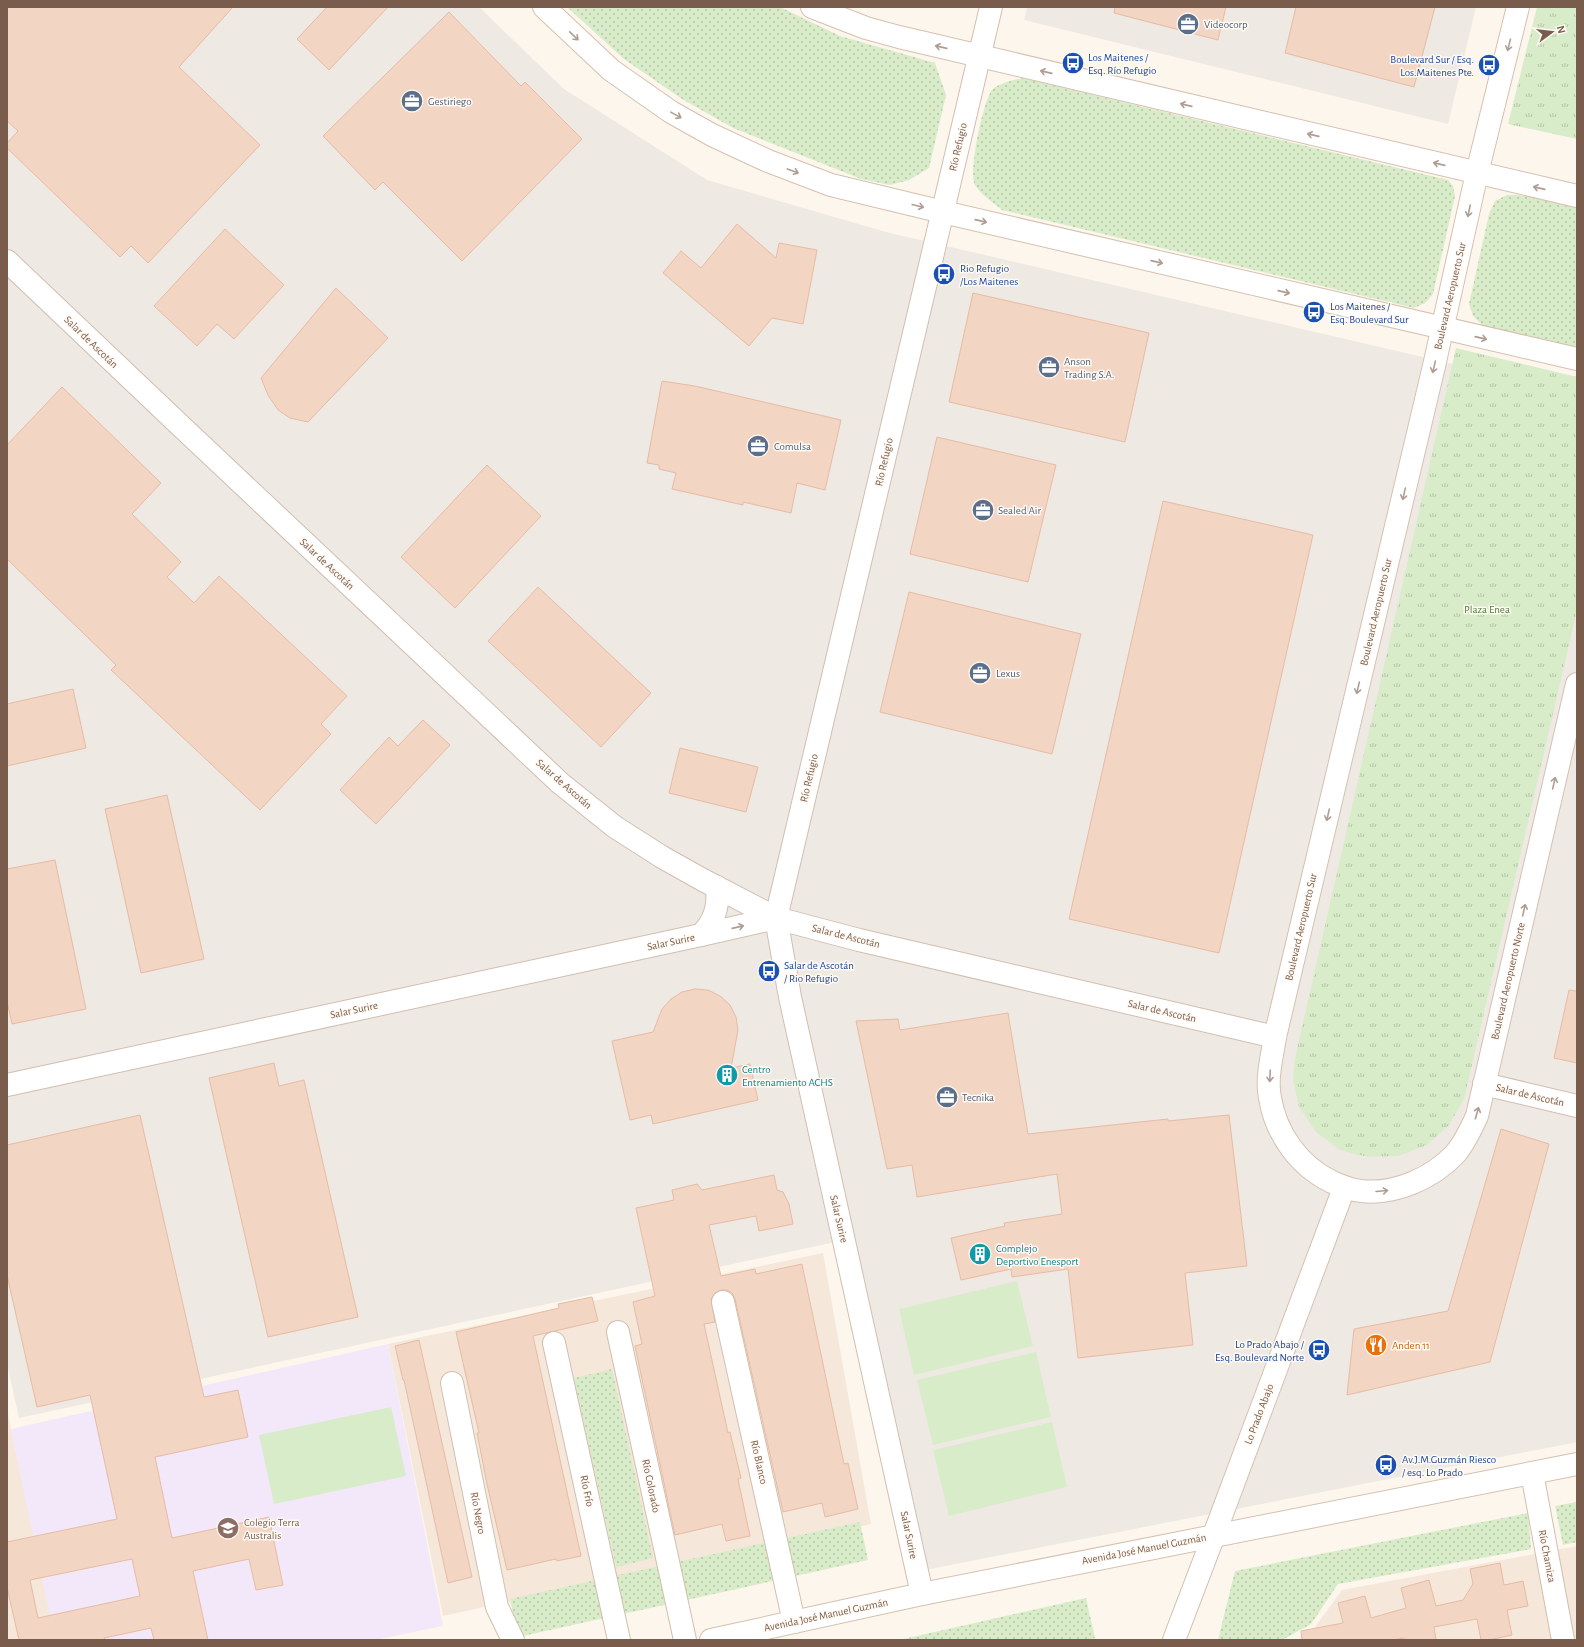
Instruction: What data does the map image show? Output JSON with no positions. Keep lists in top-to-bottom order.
{
  "streets": {
    "street": [
      "Río Refugio",
      "Boulevard Aeropuerto Sur",
      "Salar de Ascotán",
      "Salar Surire",
      "Boulevard Aeropuerto Norte",
      "Lo Prado Abajo",
      "Río Blanco",
      "Río Colorado",
      "Río Frío",
      "Río Negro",
      "Avenida José Manuel Guzmán",
      "Río Chamiza"
    ]
  },
  "crossings": [
    ["Río Refugio", "Salar de Ascotán"],
    ["Río Refugio", "Salar Surire"],
    ["Boulevard Aeropuerto Sur", "Salar de Ascotán"],
    ["Boulevard Aeropuerto Sur", "Boulevard Aeropuerto Norte"],
    ["Boulevard Aeropuerto Sur", "Lo Prado Abajo"],
    ["Salar de Ascotán", "Salar Surire"],
    ["Salar de Ascotán", "Boulevard Aeropuerto Norte"],
    ["Salar Surire", "Avenida José Manuel Guzmán"],
    ["Boulevard Aeropuerto Norte", "Lo Prado Abajo"],
    ["Lo Prado Abajo", "Avenida José Manuel Guzmán"],
    ["Río Blanco", "Avenida José Manuel Guzmán"],
    ["Avenida José Manuel Guzmán", "Río Chamiza"]
  ],
  "one_way": ["Boulevard Aeropuerto Sur", "Boulevard Aeropuerto Norte"],
  "parks": ["Plaza Enea"],
  "places": {
    "office": [
      "Videocorp",
      "Gestiriego",
      "Anson Trading S.A.",
      "Comulsa",
      "Sealed Air",
      "Lexus",
      "Tecnika"
    ],
    "bus stop": [
      "Los Maitenes / Esq. Río Refugio",
      "Boulevard Sur / Esq. Los.Maitenes Pte.",
      "Rio Refugio /Los Maitenes",
      "Los Maitenes / Esq. Boulevard Sur",
      "Salar de Ascotán / Rio Refugio",
      "Lo Prado Abajo / Esq. Boulevard Norte",
      "Av.J.M.Guzmán Riesco / esq. Lo Prado"
    ],
    "building": ["Centro Entrenamiento ACHS", "Complejo Deportivo Enesport"],
    "restaurant": ["Anden 11"],
    "school or university": ["Colegio Terra Australis"]
  },
  "north": "right"
}
